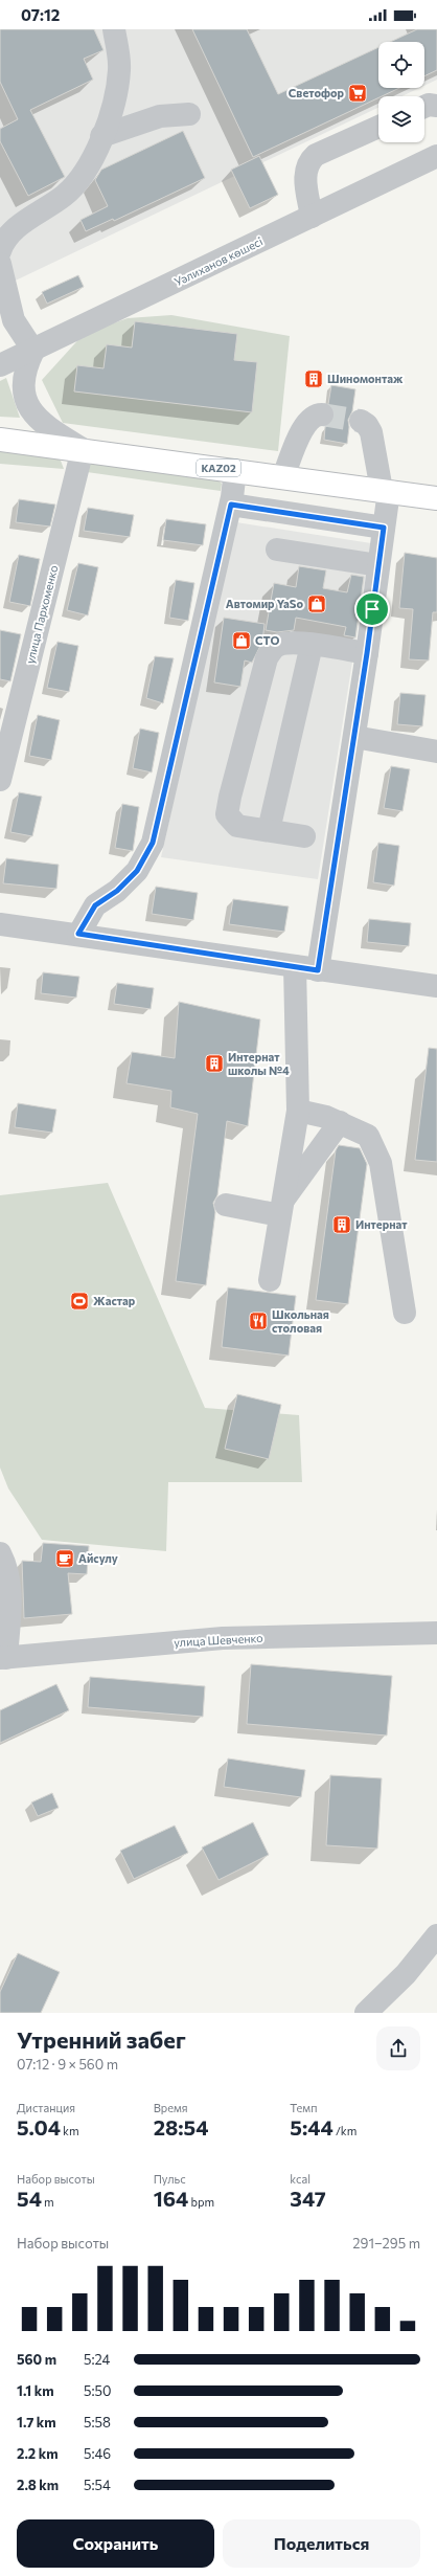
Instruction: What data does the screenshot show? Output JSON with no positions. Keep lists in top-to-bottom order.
{
  "streets": {
    "highway": ["KАZ02"],
    "street": ["Уәлиханов көшесі", "улица Пархоменко", "улица Шевченко"]
  },
  "crossings": [
    ["KАZ02", "улица Пархоменко"]
  ],
  "places": {
    "supermarket": ["Светофор"],
    "building": ["Шиномонтаж", "Интернат школы №4", "Интернат"],
    "shop": ["Автомир YaSo", "СТО"],
    "sports": ["Жастар"],
    "restaurant": ["Школьная столовая"],
    "cafe": ["Айсулу"]
  },
  "page": {
    "status": "07:12",
    "heading": ["Утренний забег", "07:12 · 9 × 560 m"],
    "stats": [
      ["Дистанция", "5.04 km"],
      ["Время", "28:54"],
      ["Темп", "5:44 /km"],
      ["Набор высоты", "54 m"],
      ["Пульс", "164 bpm"],
      ["kcal", "347"]
    ],
    "chart": ["Набор высоты", "291–295 m"],
    "list": [
      {
        "name": "560 m",
        "note": "5:24"
      },
      {
        "name": "1.1 km",
        "note": "5:50"
      },
      {
        "name": "1.7 km",
        "note": "5:58"
      },
      {
        "name": "2.2 km",
        "note": "5:46"
      },
      {
        "name": "2.8 km",
        "note": "5:54"
      }
    ],
    "buttons": ["Сохранить", "Поделиться"]
  }
}
